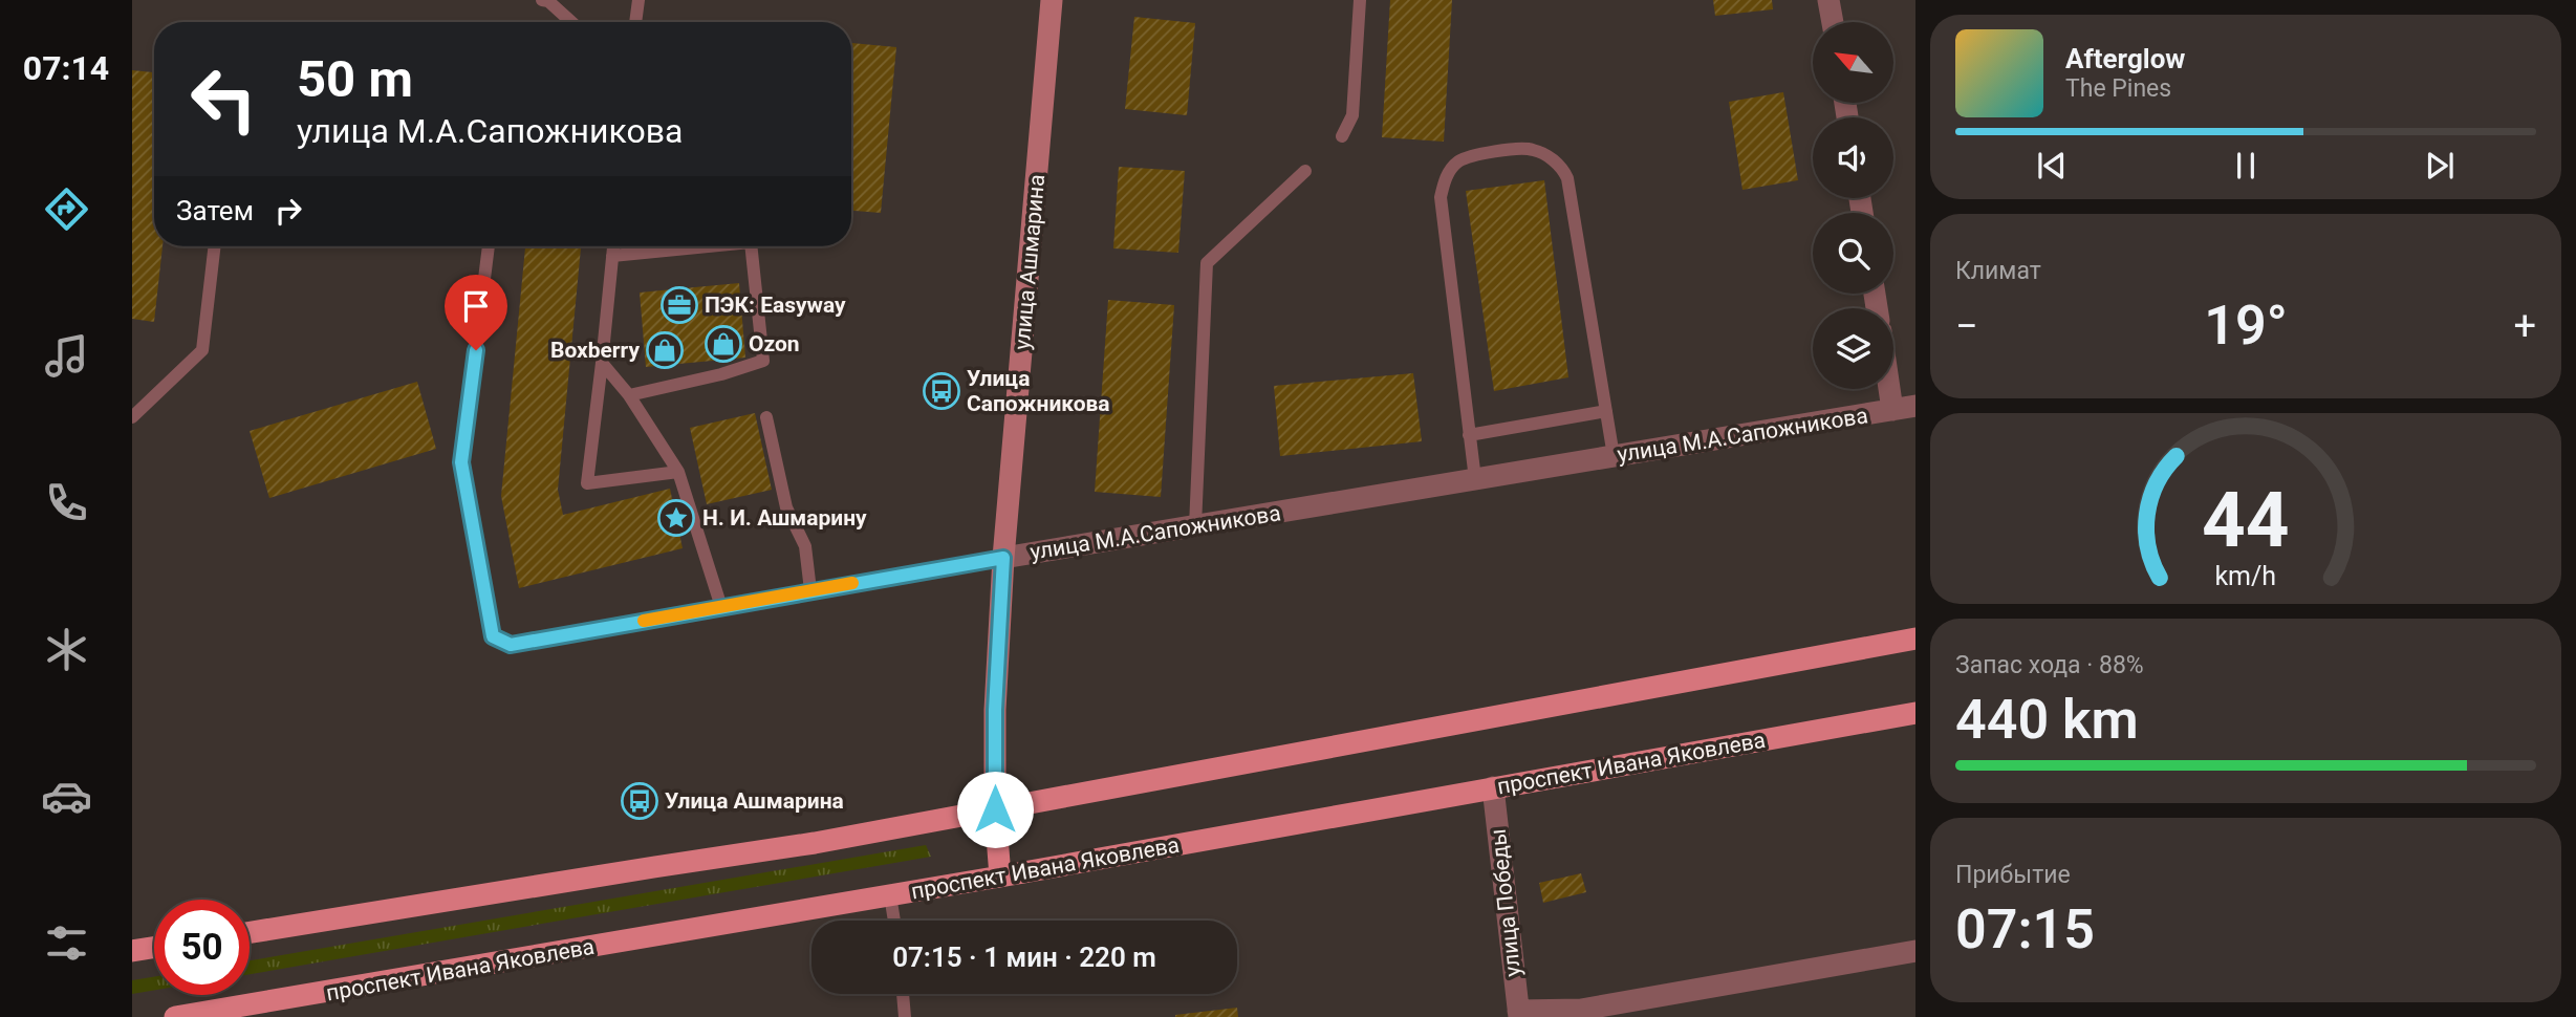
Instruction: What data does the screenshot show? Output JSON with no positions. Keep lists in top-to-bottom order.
{
  "streets": {
    "main road": ["улица Ашмарина", "проспект Ивана Яковлева"],
    "street": ["улица М.А.Сапожникова", "улица Победы"]
  },
  "crossings": [
    ["улица Ашмарина", "улица М.А.Сапожникова"],
    ["улица Ашмарина", "проспект Ивана Яковлева"],
    ["проспект Ивана Яковлева", "улица Победы"]
  ],
  "places": {
    "office": ["ПЭК: Easyway"],
    "shop": ["Ozon", "Boxberry"],
    "bus stop": ["Улица Сапожникова", "Улица Ашмарина"],
    "place": ["Н. И. Ашмарину"]
  },
  "north": "top left",
  "page": {
    "tabs": "07:14",
    "turn": ["50 m", "улица М.А.Сапожникова"],
    "song": ["Afterglow", "The Pines"],
    "then": "Затем",
    "tile": [
      "Климат",
      ["Запас хода · 88%", "440 km"],
      ["Прибытие", "07:15"]
    ],
    "heat": ["−", "19°", "+"],
    "limit": "50",
    "trip": "07:15 · 1 мин · 220 m",
    "gauge": ["44", "km/h"]
  }
}
